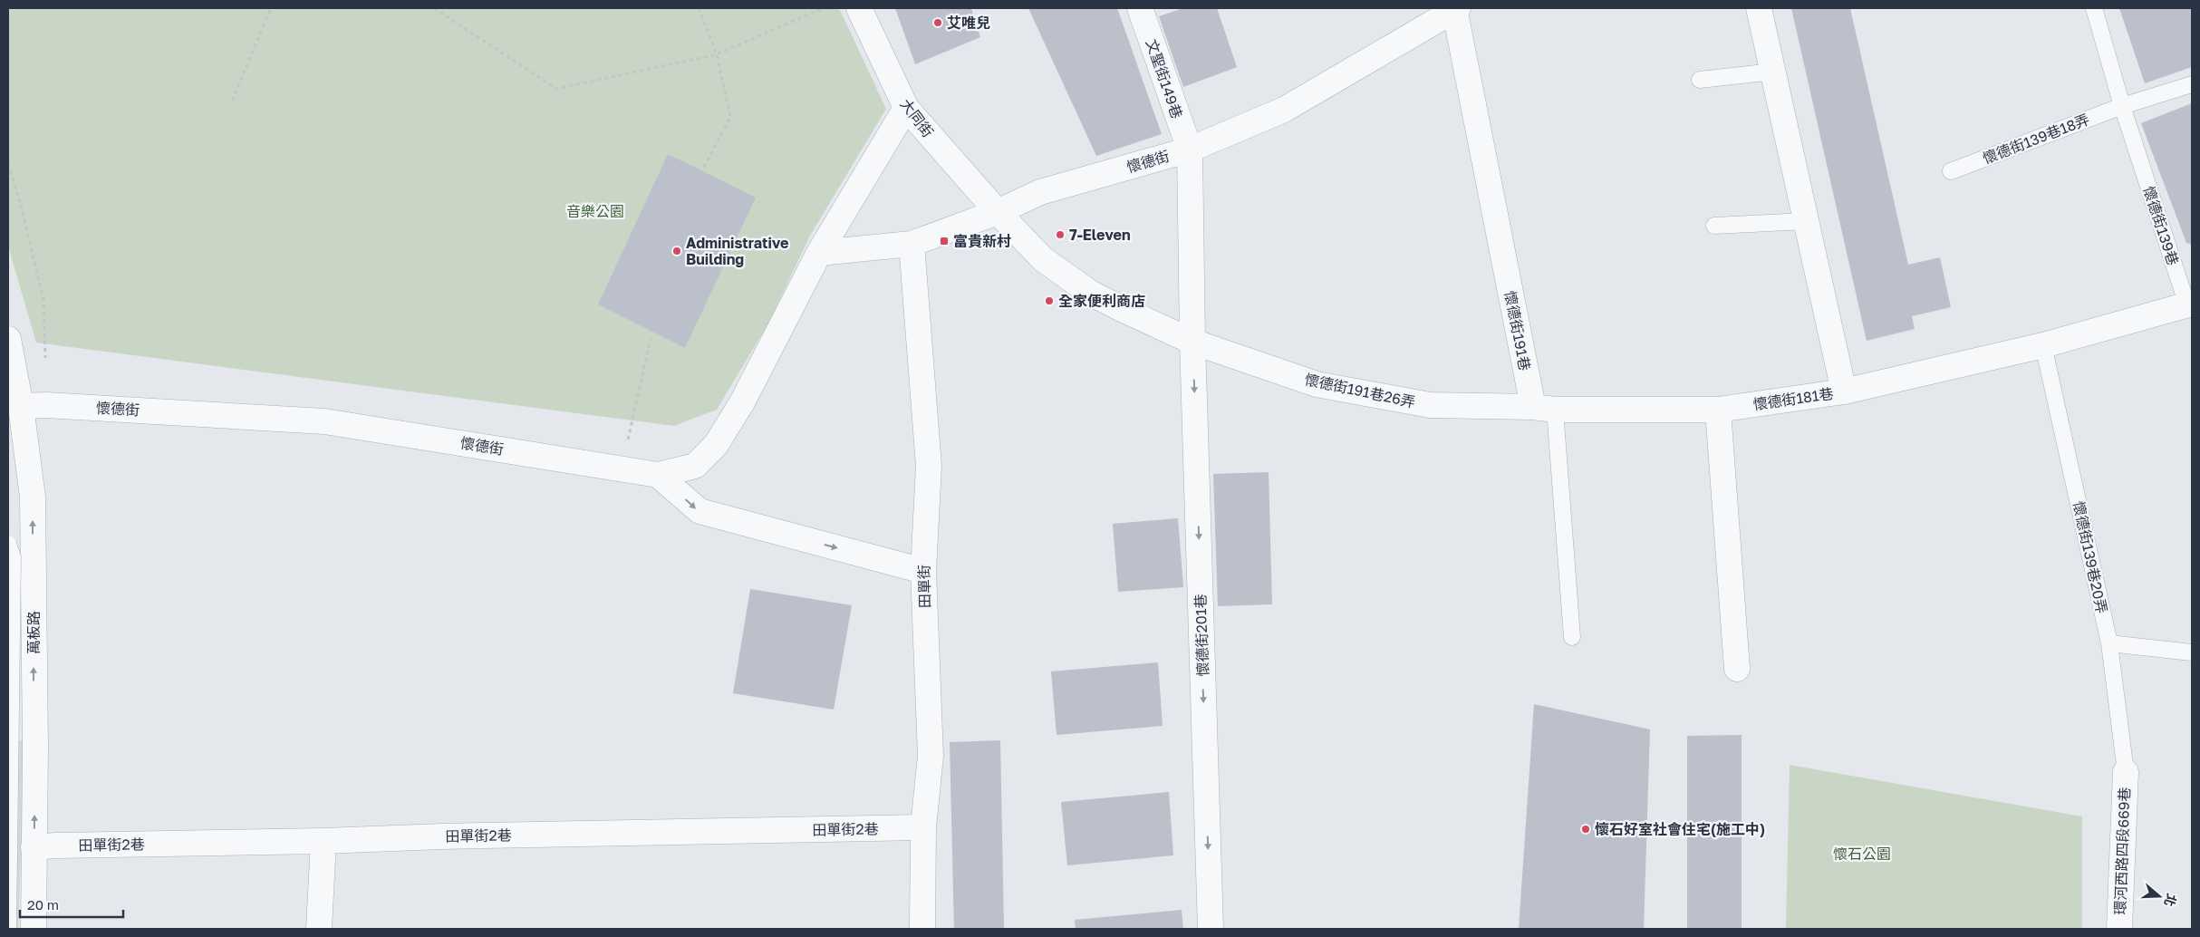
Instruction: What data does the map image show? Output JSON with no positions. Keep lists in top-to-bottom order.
{
  "streets": {
    "street": [
      "文聖街149巷",
      "大同街",
      "懷德街",
      "懷德街139巷",
      "懷德街191巷",
      "懷德街191巷26弄",
      "懷德街181巷",
      "田單街",
      "萬板路",
      "懷德街201巷",
      "田單街2巷",
      "環河西路四段669巷"
    ],
    "lane": ["懷德街139巷18弄", "懷德街139巷20弄"]
  },
  "crossings": [
    ["文聖街149巷", "大同街"],
    ["文聖街149巷", "懷德街"],
    ["文聖街149巷", "懷德街191巷26弄"],
    ["文聖街149巷", "懷德街201巷"],
    ["大同街", "懷德街"],
    ["大同街", "懷德街191巷26弄"],
    ["大同街", "懷德街201巷"],
    ["懷德街139巷18弄", "懷德街139巷"],
    ["懷德街", "懷德街191巷"],
    ["懷德街", "田單街"],
    ["懷德街", "萬板路"],
    ["懷德街139巷", "懷德街181巷"],
    ["懷德街139巷", "懷德街139巷20弄"],
    ["懷德街191巷", "懷德街191巷26弄"],
    ["懷德街191巷26弄", "懷德街181巷"],
    ["懷德街191巷26弄", "懷德街201巷"],
    ["懷德街139巷20弄", "環河西路四段669巷"],
    ["田單街", "田單街2巷"],
    ["萬板路", "田單街2巷"]
  ],
  "one_way": ["萬板路", "懷德街201巷"],
  "parks": ["音樂公園", "懷石公園"],
  "places": {
    "other": [
      "艾唯兒",
      "7-Eleven",
      "Administrative Building",
      "全家便利商店",
      "懷石好室社會住宅(施工中)"
    ],
    "transit": ["富貴新村"]
  },
  "scale_bar": "20 m",
  "north": "right"
}
